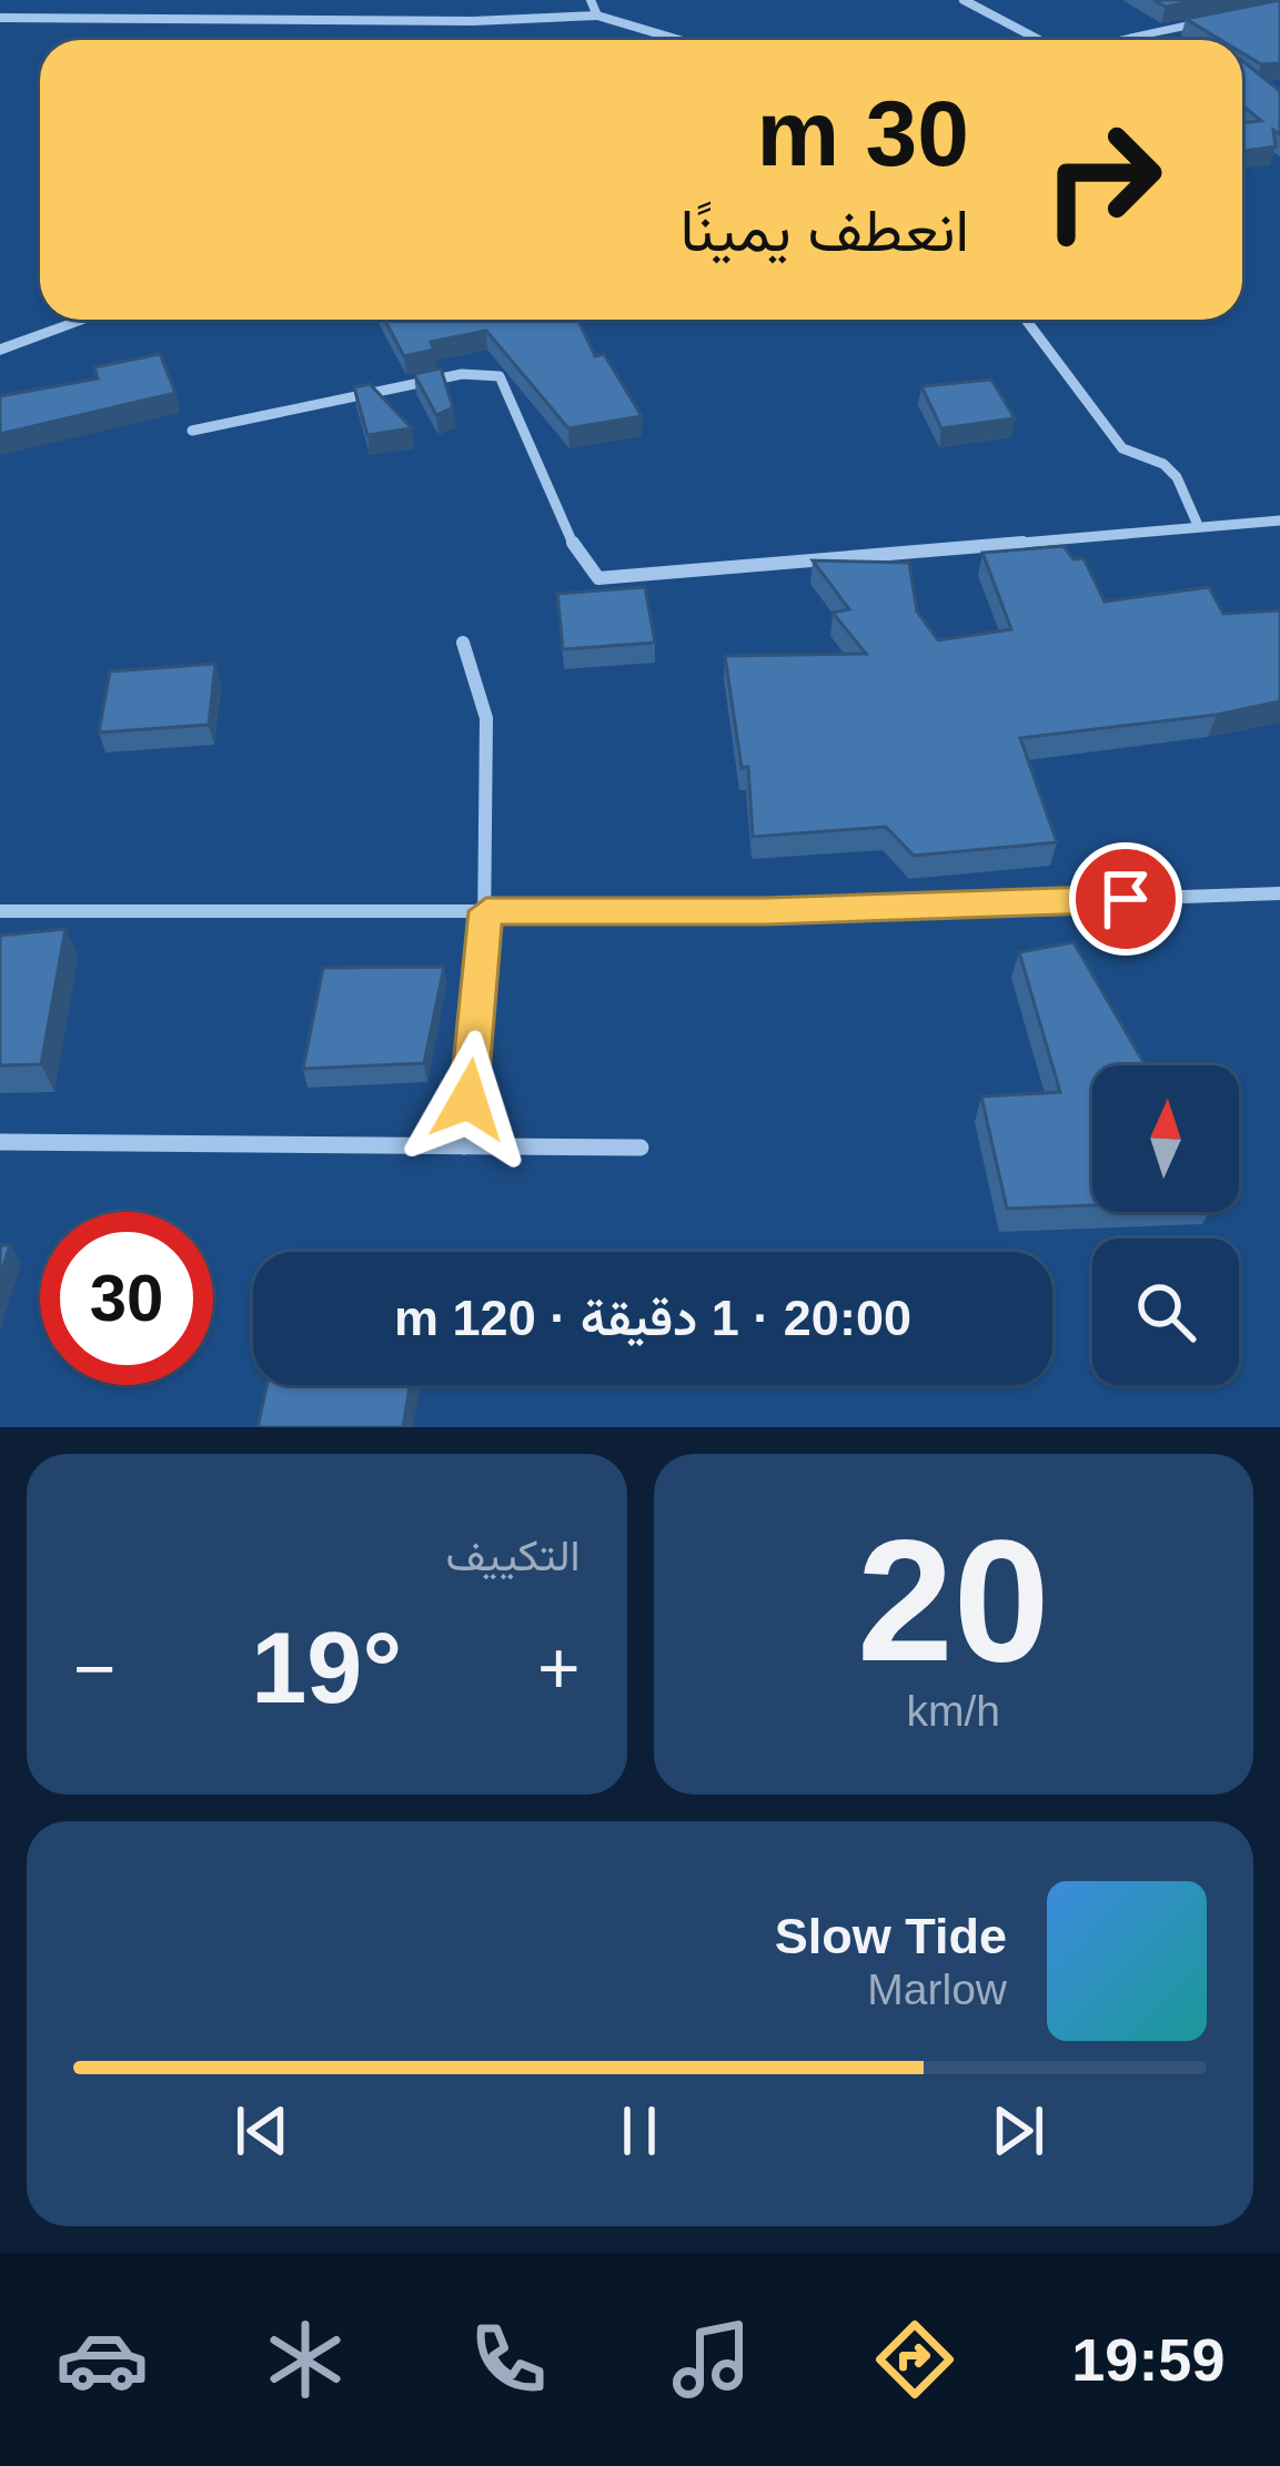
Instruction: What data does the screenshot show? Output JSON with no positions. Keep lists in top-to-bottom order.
{
  "north": "top",
  "page": {
    "turn": ["30 m", "انعطف يمينًا"],
    "limit": "30",
    "trip": "20:00 · 1 دقيقة · 120 m",
    "tile": [
      ["20", "km/h"],
      "التكييف"
    ],
    "heat": ["−", "19°", "+"],
    "song": ["Slow Tide", "Marlow"],
    "tabs": "19:59"
  }
}
